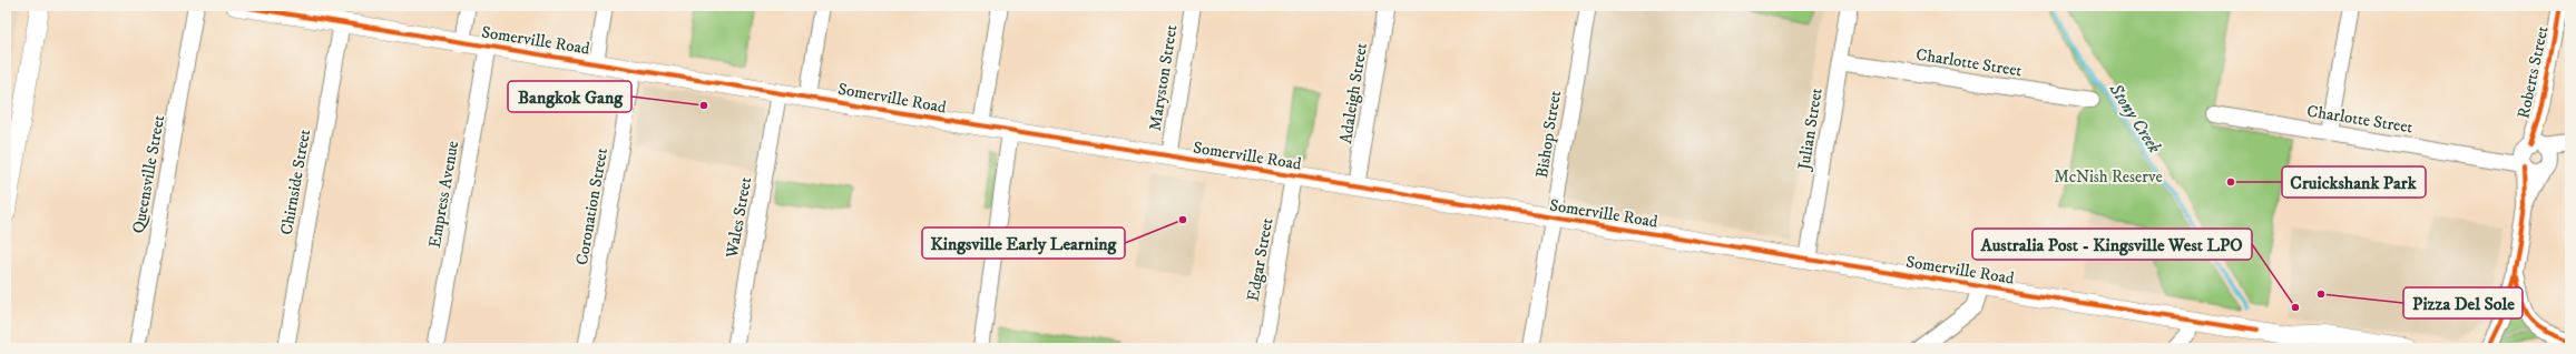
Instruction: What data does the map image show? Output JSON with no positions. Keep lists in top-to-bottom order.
{
  "streets": {
    "main road": ["Somerville Road"],
    "street": [
      "Charlotte Street",
      "Roberts Street",
      "Maryston Street",
      "Adaleigh Street",
      "Julian Street",
      "Bishop Street",
      "Queensville Street",
      "Chirnside Street",
      "Empress Avenue",
      "Coronation Street",
      "Wales Street",
      "Edgar Street"
    ]
  },
  "crossings": [
    ["Somerville Road", "Maryston Street"],
    ["Somerville Road", "Adaleigh Street"],
    ["Somerville Road", "Julian Street"],
    ["Somerville Road", "Bishop Street"],
    ["Somerville Road", "Chirnside Street"],
    ["Somerville Road", "Empress Avenue"],
    ["Somerville Road", "Coronation Street"],
    ["Somerville Road", "Wales Street"],
    ["Somerville Road", "Edgar Street"],
    ["Charlotte Street", "Roberts Street"],
    ["Charlotte Street", "Julian Street"]
  ],
  "water": ["Stony Creek"],
  "parks": ["McNish Reserve"],
  "places": [
    "Bangkok Gang",
    "Cruickshank Park",
    "Kingsville Early Learning",
    "Pizza Del Sole",
    "Australia Post - Kingsville West LPO"
  ]
}
